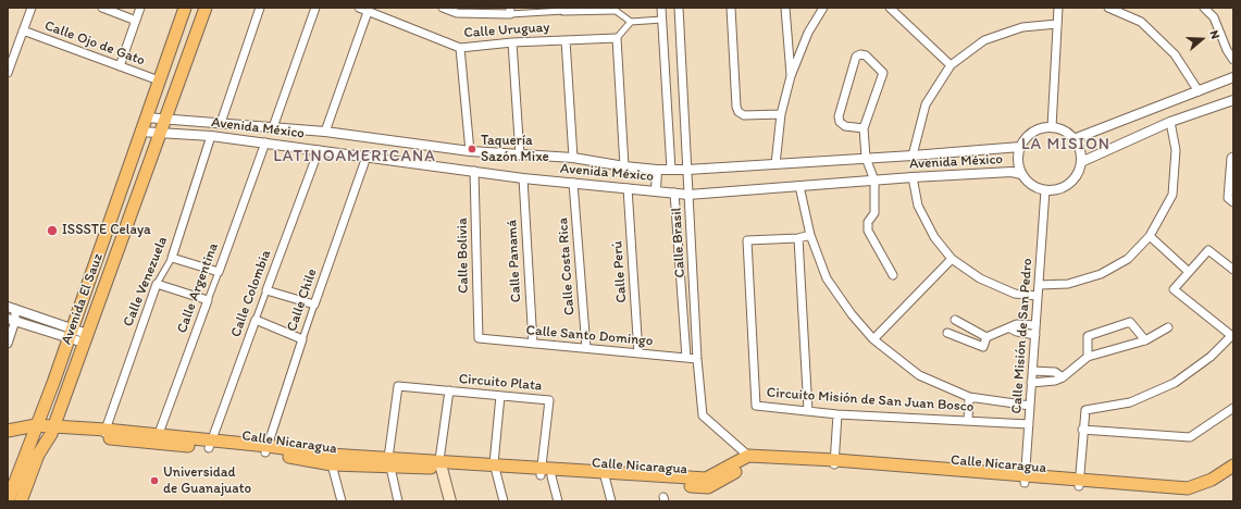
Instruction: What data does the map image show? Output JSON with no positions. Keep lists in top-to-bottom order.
{
  "streets": {
    "main road": ["Avenida El Sauz", "Calle Nicaragua"],
    "street": [
      "Calle Uruguay",
      "Calle Ojo de Gato",
      "Avenida México",
      "Calle Brasil",
      "Calle Bolivia",
      "Calle Panamá",
      "Calle Costa Rica",
      "Calle Perú",
      "Calle Venezuela",
      "Calle Argentina",
      "Calle Colombia",
      "Calle Chile",
      "Calle Santo Domingo",
      "Calle Misión de San Pedro",
      "Circuito Plata",
      "Circuito Misión de San Juan Bosco"
    ]
  },
  "crossings": [
    ["Calle Ojo de Gato", "Avenida El Sauz"],
    ["Avenida México", "Calle Brasil"],
    ["Avenida México", "Calle Bolivia"],
    ["Avenida México", "Calle Panamá"],
    ["Avenida México", "Calle Costa Rica"],
    ["Avenida México", "Calle Perú"],
    ["Avenida México", "Calle Venezuela"],
    ["Avenida México", "Calle Argentina"],
    ["Avenida México", "Calle Colombia"],
    ["Avenida México", "Avenida El Sauz"],
    ["Avenida México", "Calle Chile"],
    ["Avenida México", "Calle Misión de San Pedro"],
    ["Calle Brasil", "Calle Santo Domingo"],
    ["Calle Brasil", "Calle Nicaragua"],
    ["Calle Bolivia", "Calle Santo Domingo"],
    ["Calle Panamá", "Calle Santo Domingo"],
    ["Calle Costa Rica", "Calle Santo Domingo"],
    ["Calle Perú", "Calle Santo Domingo"],
    ["Calle Venezuela", "Calle Nicaragua"],
    ["Calle Argentina", "Calle Nicaragua"],
    ["Calle Colombia", "Calle Nicaragua"],
    ["Avenida El Sauz", "Calle Nicaragua"],
    ["Calle Chile", "Calle Nicaragua"],
    ["Calle Misión de San Pedro", "Circuito Misión de San Juan Bosco"],
    ["Calle Misión de San Pedro", "Calle Nicaragua"],
    ["Circuito Plata", "Calle Nicaragua"]
  ],
  "districts": ["LA MISION", "LATINOAMERICANA"],
  "places": ["Taquería Sazón Mixe", "ISSSTE Celaya", "Universidad de Guanajuato"],
  "north": "right"
}
